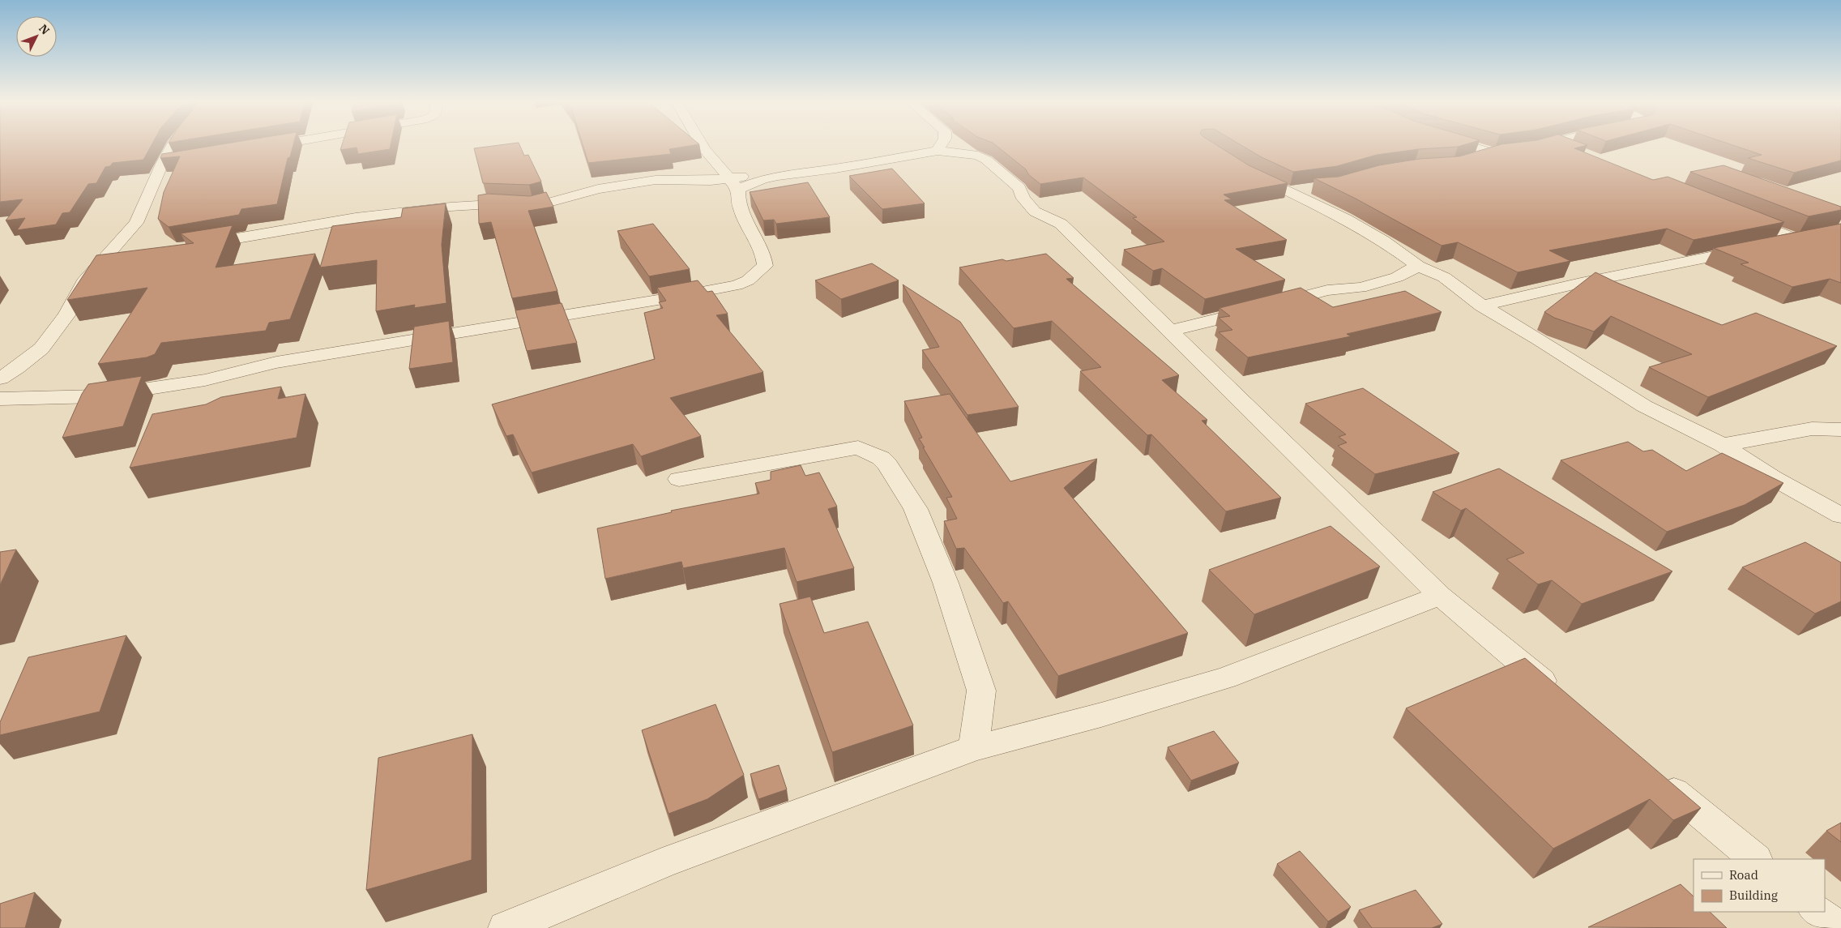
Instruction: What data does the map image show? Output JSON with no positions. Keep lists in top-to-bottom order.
{
  "legend": ["Road", "Building"],
  "north": "top right"
}
